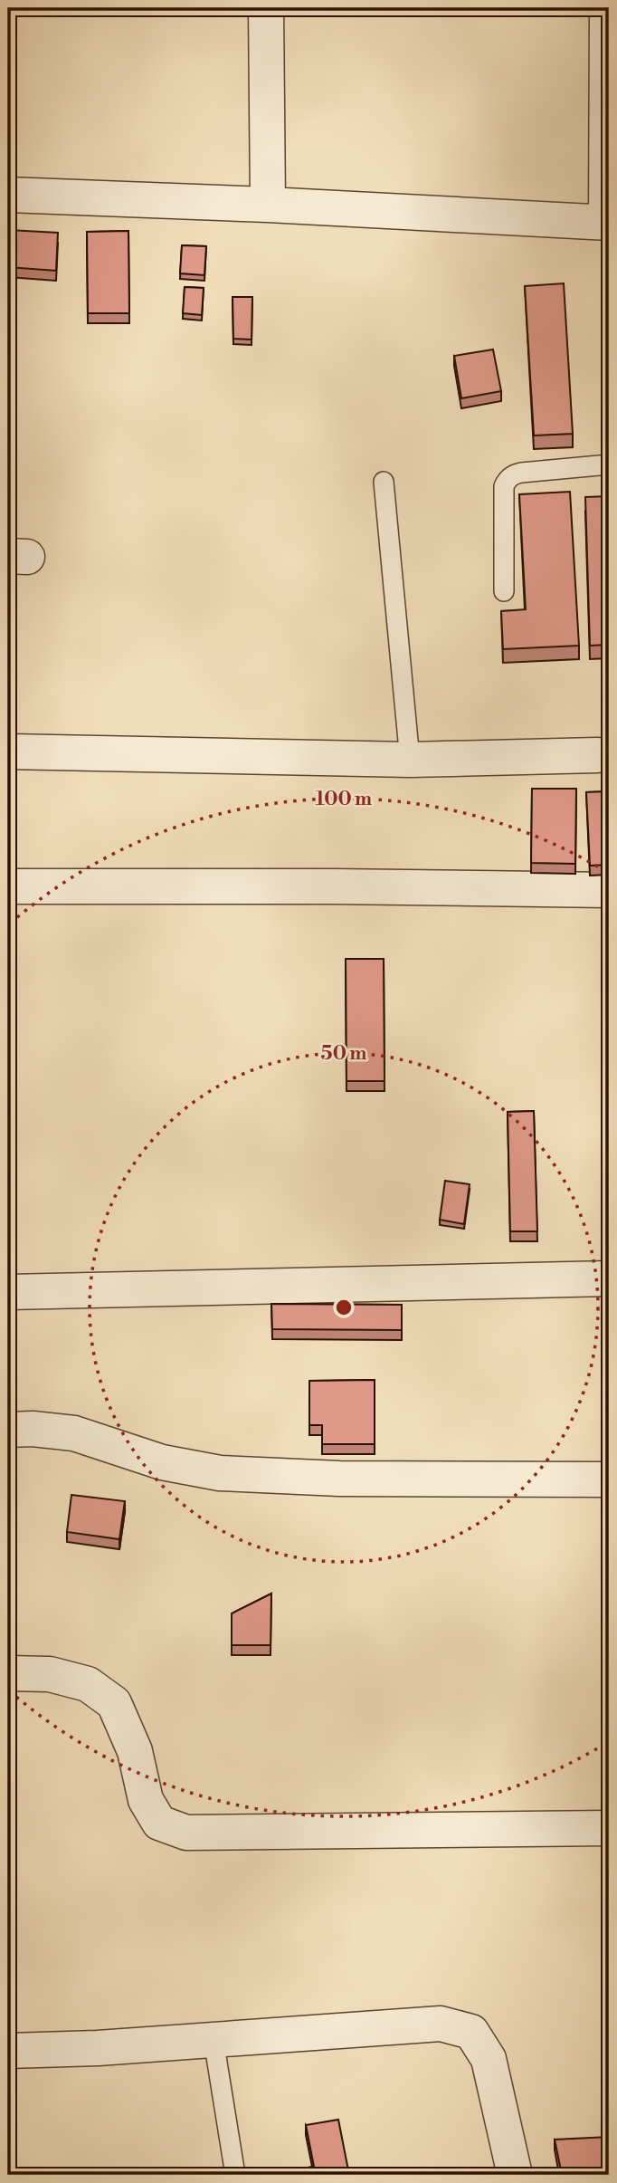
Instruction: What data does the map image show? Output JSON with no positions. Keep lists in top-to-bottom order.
{
  "rings": ["100 m", "50 m"]
}
